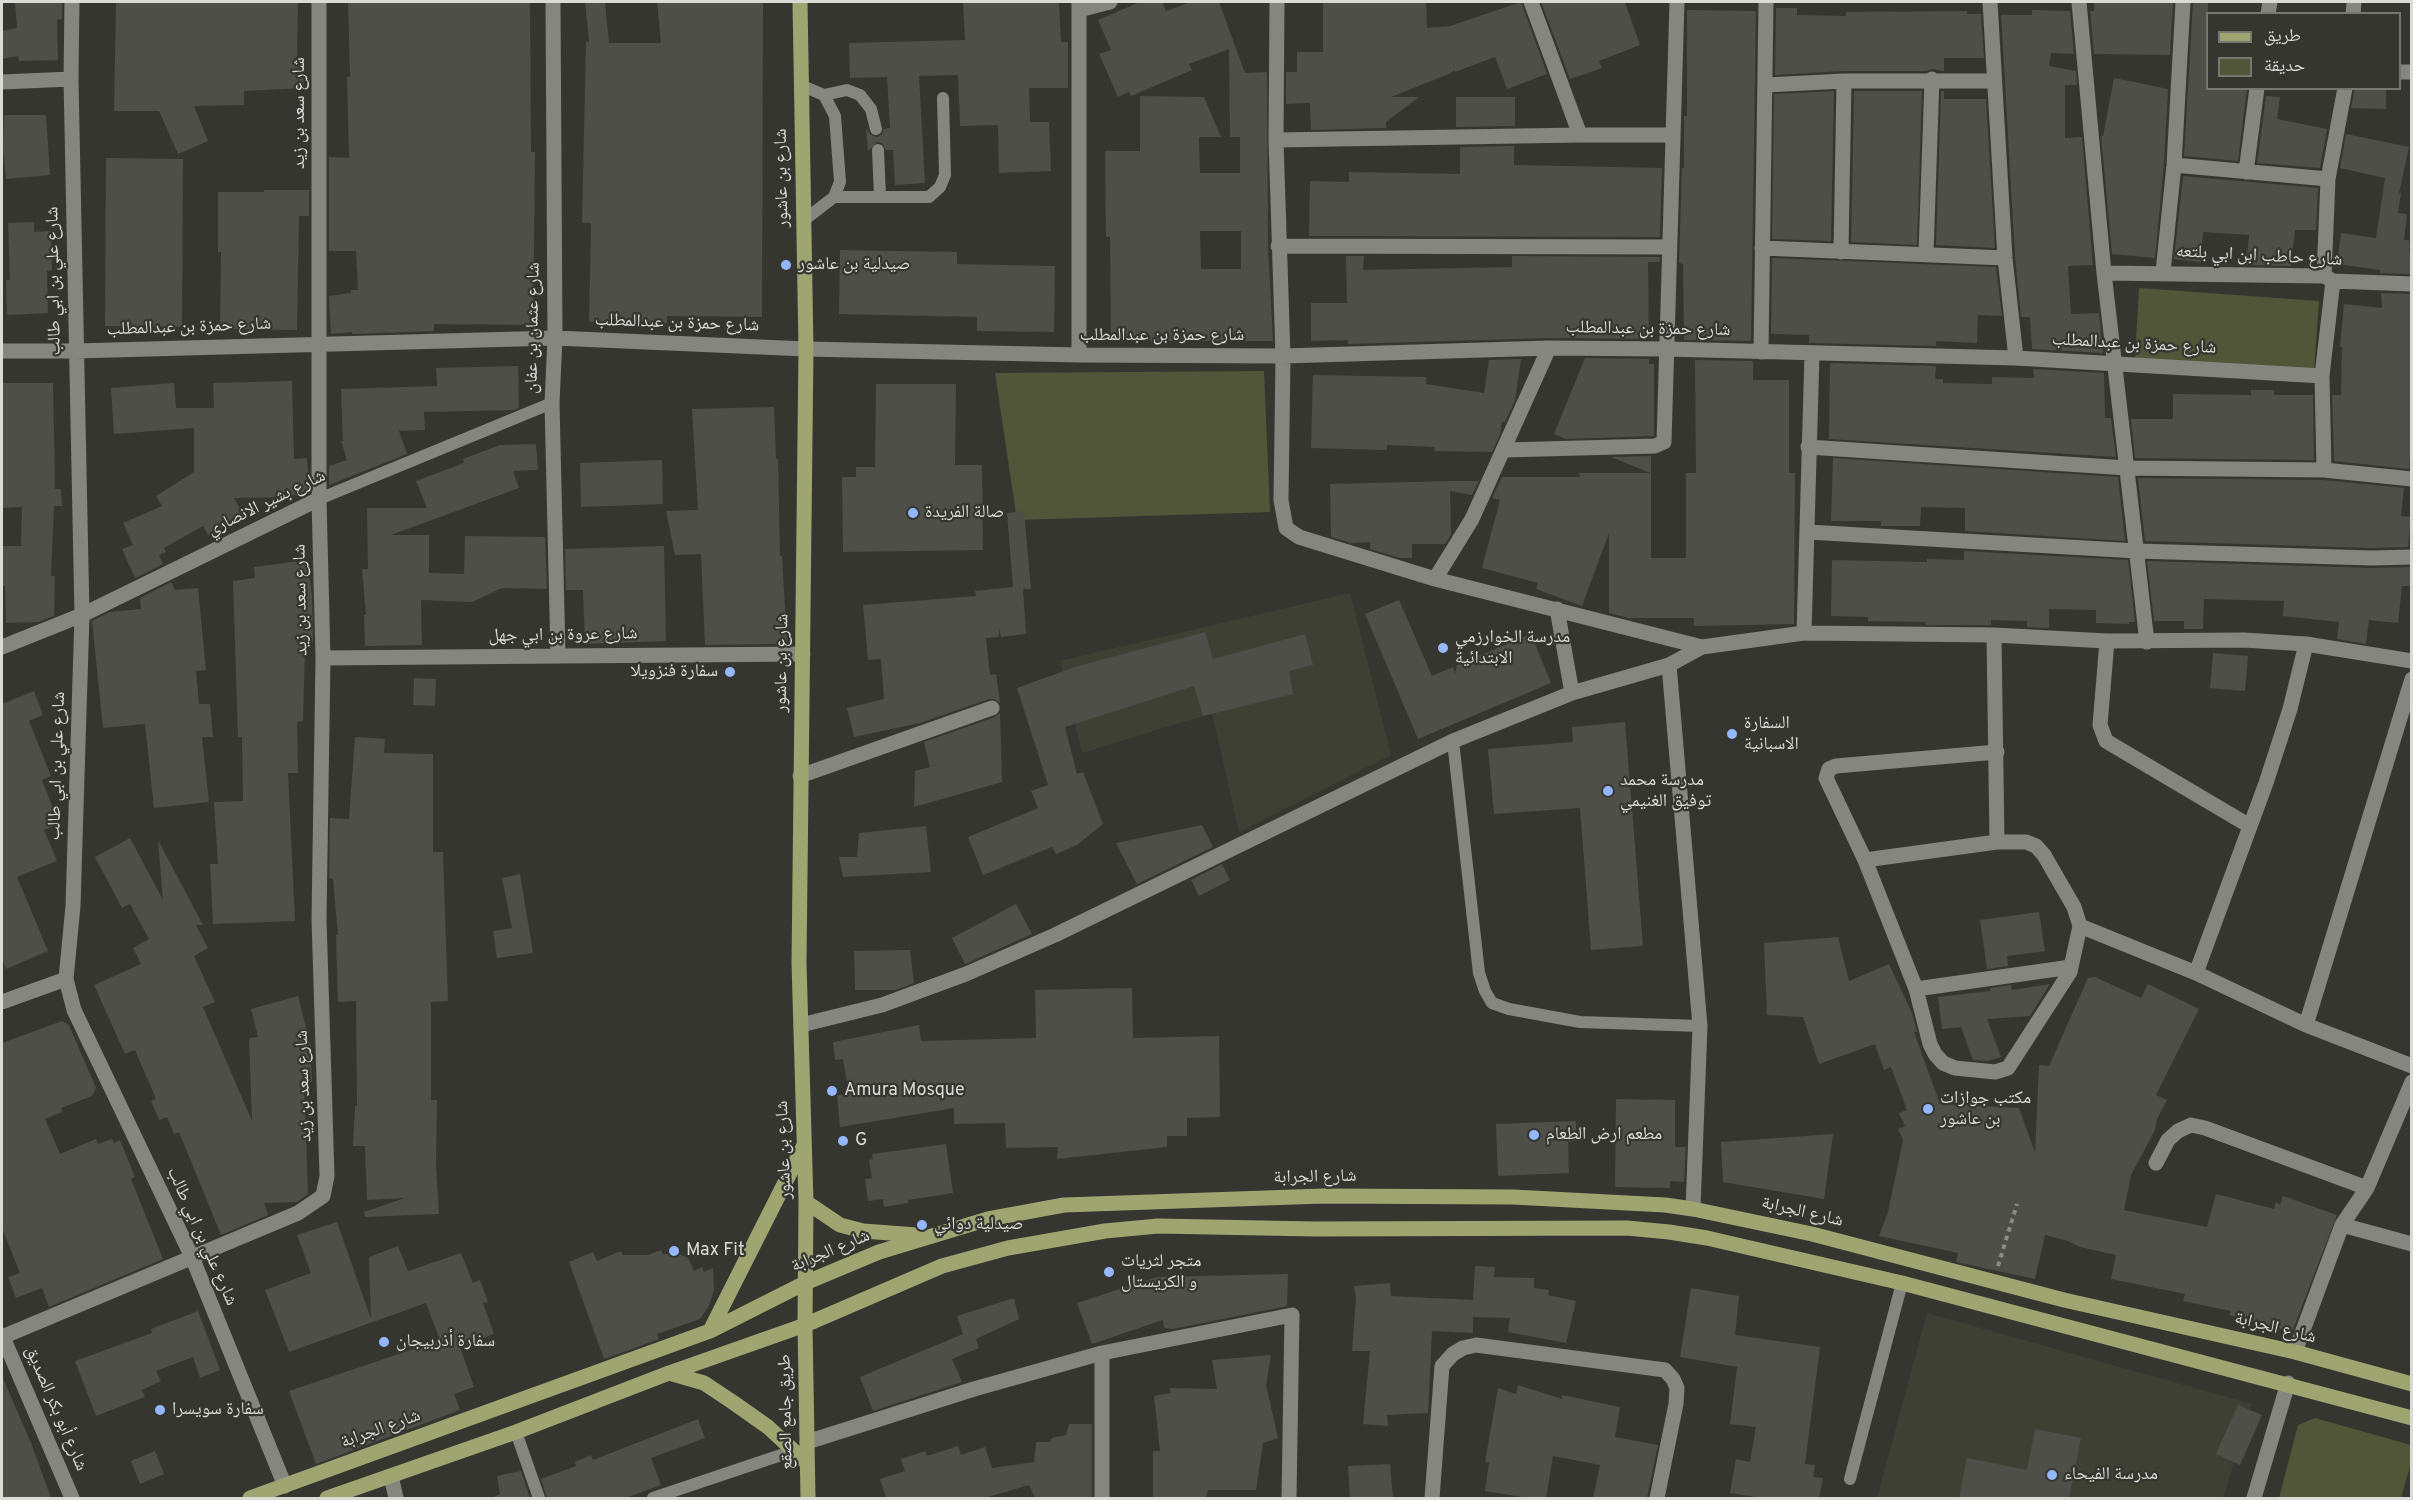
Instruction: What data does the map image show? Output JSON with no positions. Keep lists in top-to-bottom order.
{
  "streets": {
    "main road": ["شارع بن عاشور", "شارع الجرابة", "طريق جامع الصقع"],
    "street": [
      "شارع سعد بن زيد",
      "شارع حاطب ابن ابي بلتعه",
      "شارع علي بن ابي طالب",
      "شارع حمزة بن عبدالمطلب",
      "شارع عثمان بن عفان",
      "شارع بشير الانصاري",
      "شارع عروة بن ابي جهل",
      "شارع أبو بكر الصديق"
    ]
  },
  "crossings": [
    ["شارع سعد بن زيد", "شارع علي بن ابي طالب"],
    ["شارع سعد بن زيد", "شارع حمزة بن عبدالمطلب"],
    ["شارع سعد بن زيد", "شارع بشير الانصاري"],
    ["شارع سعد بن زيد", "شارع عروة بن ابي جهل"],
    ["شارع بن عاشور", "شارع حمزة بن عبدالمطلب"],
    ["شارع بن عاشور", "شارع عروة بن ابي جهل"],
    ["شارع بن عاشور", "شارع الجرابة"],
    ["شارع بن عاشور", "طريق جامع الصقع"],
    ["شارع علي بن ابي طالب", "شارع حمزة بن عبدالمطلب"],
    ["شارع علي بن ابي طالب", "شارع بشير الانصاري"],
    ["شارع علي بن ابي طالب", "شارع الجرابة"],
    ["شارع حمزة بن عبدالمطلب", "شارع عثمان بن عفان"],
    ["شارع عثمان بن عفان", "شارع بشير الانصاري"],
    ["شارع عثمان بن عفان", "شارع عروة بن ابي جهل"]
  ],
  "places": [
    "صيدلية بن عاشور",
    "صالة الفريدة",
    "مدرسة الخوارزمي الابتدائية",
    "سفارة فنزويلا",
    "السفارة الاسبانية",
    "مدرسة محمد توفيق الغنيمي",
    "Amura Mosque",
    "مكتب جوازات بن عاشور",
    "مطعم ارض الطعام",
    "G",
    "صيدلية دوائي",
    "Max Fit",
    "متجر لثريات و الكريستال",
    "سفارة أذربيجان",
    "سفارة سويسرا",
    "مدرسة الفيحاء"
  ],
  "legend": ["طريق", "حديقة"]
}
